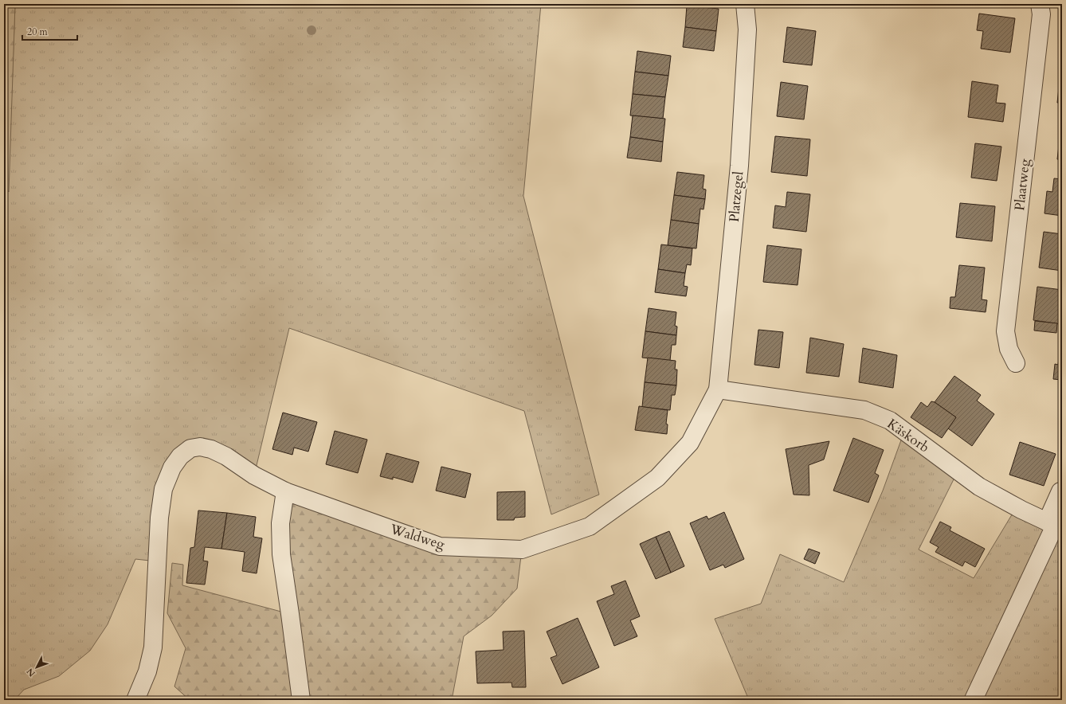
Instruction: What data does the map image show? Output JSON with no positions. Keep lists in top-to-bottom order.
{
  "streets": {
    "street": [
      "Plaatweg",
      "Platzegel",
      "Käskorb",
      "Waldweg"
    ]
  },
  "crossings": [
    ["Platzegel", "Käskorb"],
    ["Platzegel", "Waldweg"],
    ["Käskorb", "Waldweg"]
  ],
  "scale_bar": "20 m",
  "north": "bottom left"
}
